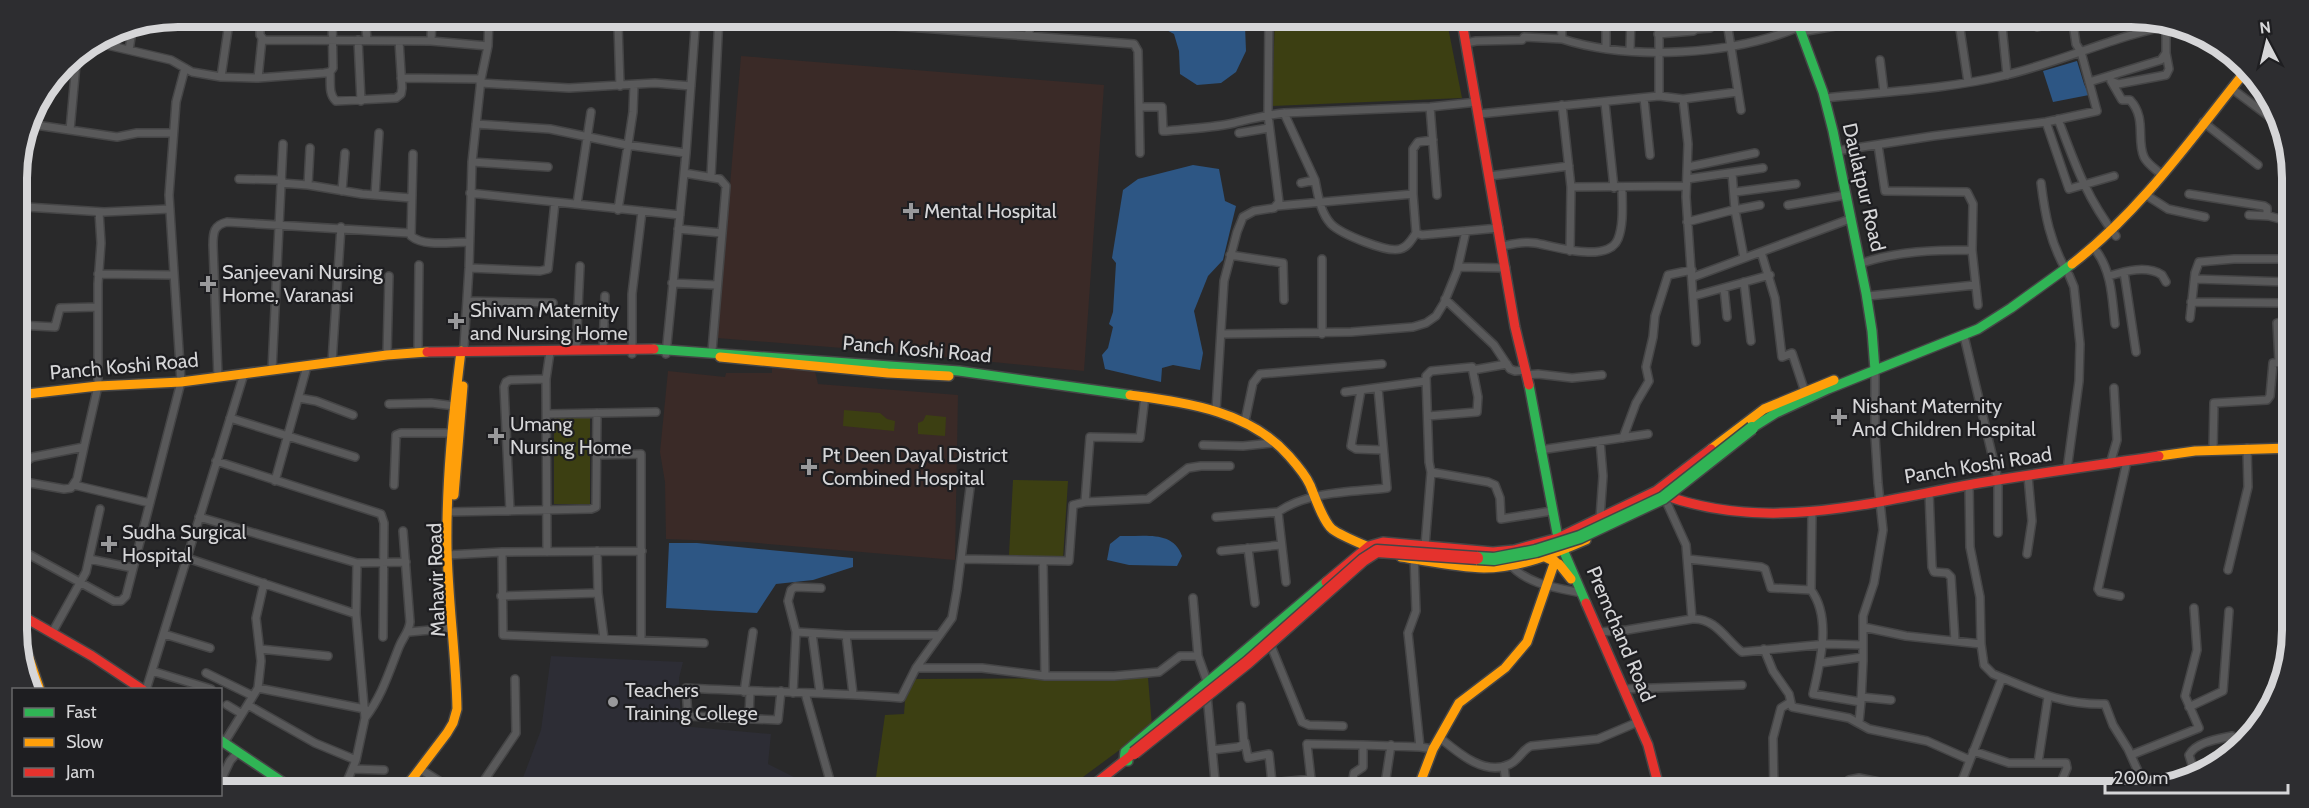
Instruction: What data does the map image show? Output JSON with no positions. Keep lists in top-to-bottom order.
{
  "streets": {
    "main road": ["Daulatpur Road", "Panch Koshi Road", "Premchand Road"]
  },
  "crossings": [
    ["Panch Koshi Road", "Premchand Road"]
  ],
  "places": {
    "health": [
      "Mental Hospital",
      "Sanjeevani Nursing Home, Varanasi",
      "Shivam Maternity and Nursing Home",
      "Nishant Maternity And Children Hospital",
      "Umang Nursing Home",
      "Pt Deen Dayal District Combined Hospital",
      "Sudha Surgical Hospital"
    ],
    "other": ["Teachers Training College"]
  },
  "legend": ["Fast", "Slow", "Jam"],
  "scale_bar": "200 m",
  "north": "top"
}
